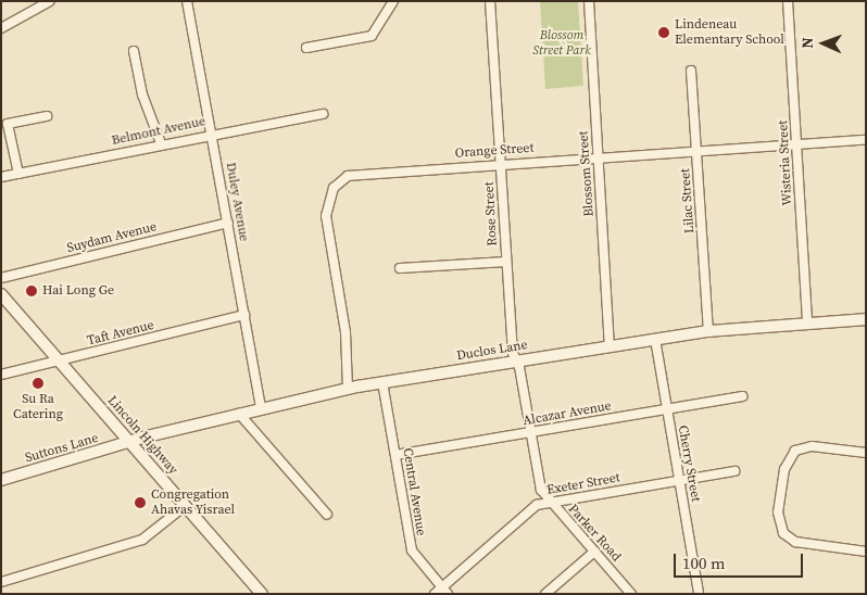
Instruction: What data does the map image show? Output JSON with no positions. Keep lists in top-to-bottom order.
{
  "streets": {
    "street": [
      "Belmont Avenue",
      "Orange Street",
      "Wisteria Street",
      "Blossom Street",
      "Lilac Street",
      "Duley Avenue",
      "Rose Street",
      "Suydam Avenue",
      "Taft Avenue",
      "Duclos Lane",
      "Alcazar Avenue",
      "Lincoln Highway",
      "Suttons Lane",
      "Cherry Street",
      "Exeter Street",
      "Central Avenue",
      "Parker Road"
    ]
  },
  "crossings": [
    ["Belmont Avenue", "Duley Avenue"],
    ["Orange Street", "Wisteria Street"],
    ["Orange Street", "Blossom Street"],
    ["Orange Street", "Lilac Street"],
    ["Orange Street", "Rose Street"],
    ["Orange Street", "Duclos Lane"],
    ["Wisteria Street", "Duclos Lane"],
    ["Blossom Street", "Duclos Lane"],
    ["Lilac Street", "Duclos Lane"],
    ["Duley Avenue", "Suydam Avenue"],
    ["Duley Avenue", "Taft Avenue"],
    ["Duley Avenue", "Duclos Lane"],
    ["Rose Street", "Duclos Lane"],
    ["Rose Street", "Parker Road"],
    ["Taft Avenue", "Lincoln Highway"],
    ["Duclos Lane", "Lincoln Highway"],
    ["Duclos Lane", "Suttons Lane"],
    ["Duclos Lane", "Cherry Street"],
    ["Duclos Lane", "Central Avenue"],
    ["Duclos Lane", "Parker Road"],
    ["Alcazar Avenue", "Cherry Street"],
    ["Alcazar Avenue", "Central Avenue"],
    ["Alcazar Avenue", "Parker Road"],
    ["Lincoln Highway", "Suttons Lane"],
    ["Cherry Street", "Exeter Street"],
    ["Exeter Street", "Central Avenue"],
    ["Exeter Street", "Parker Road"]
  ],
  "parks": ["Blossom Street Park"],
  "places": [
    "Lindeneau Elementary School",
    "Hai Long Ge",
    "Su Ra Catering",
    "Congregation Ahavas Yisrael"
  ],
  "scale_bar": "100 m",
  "north": "left"
}
